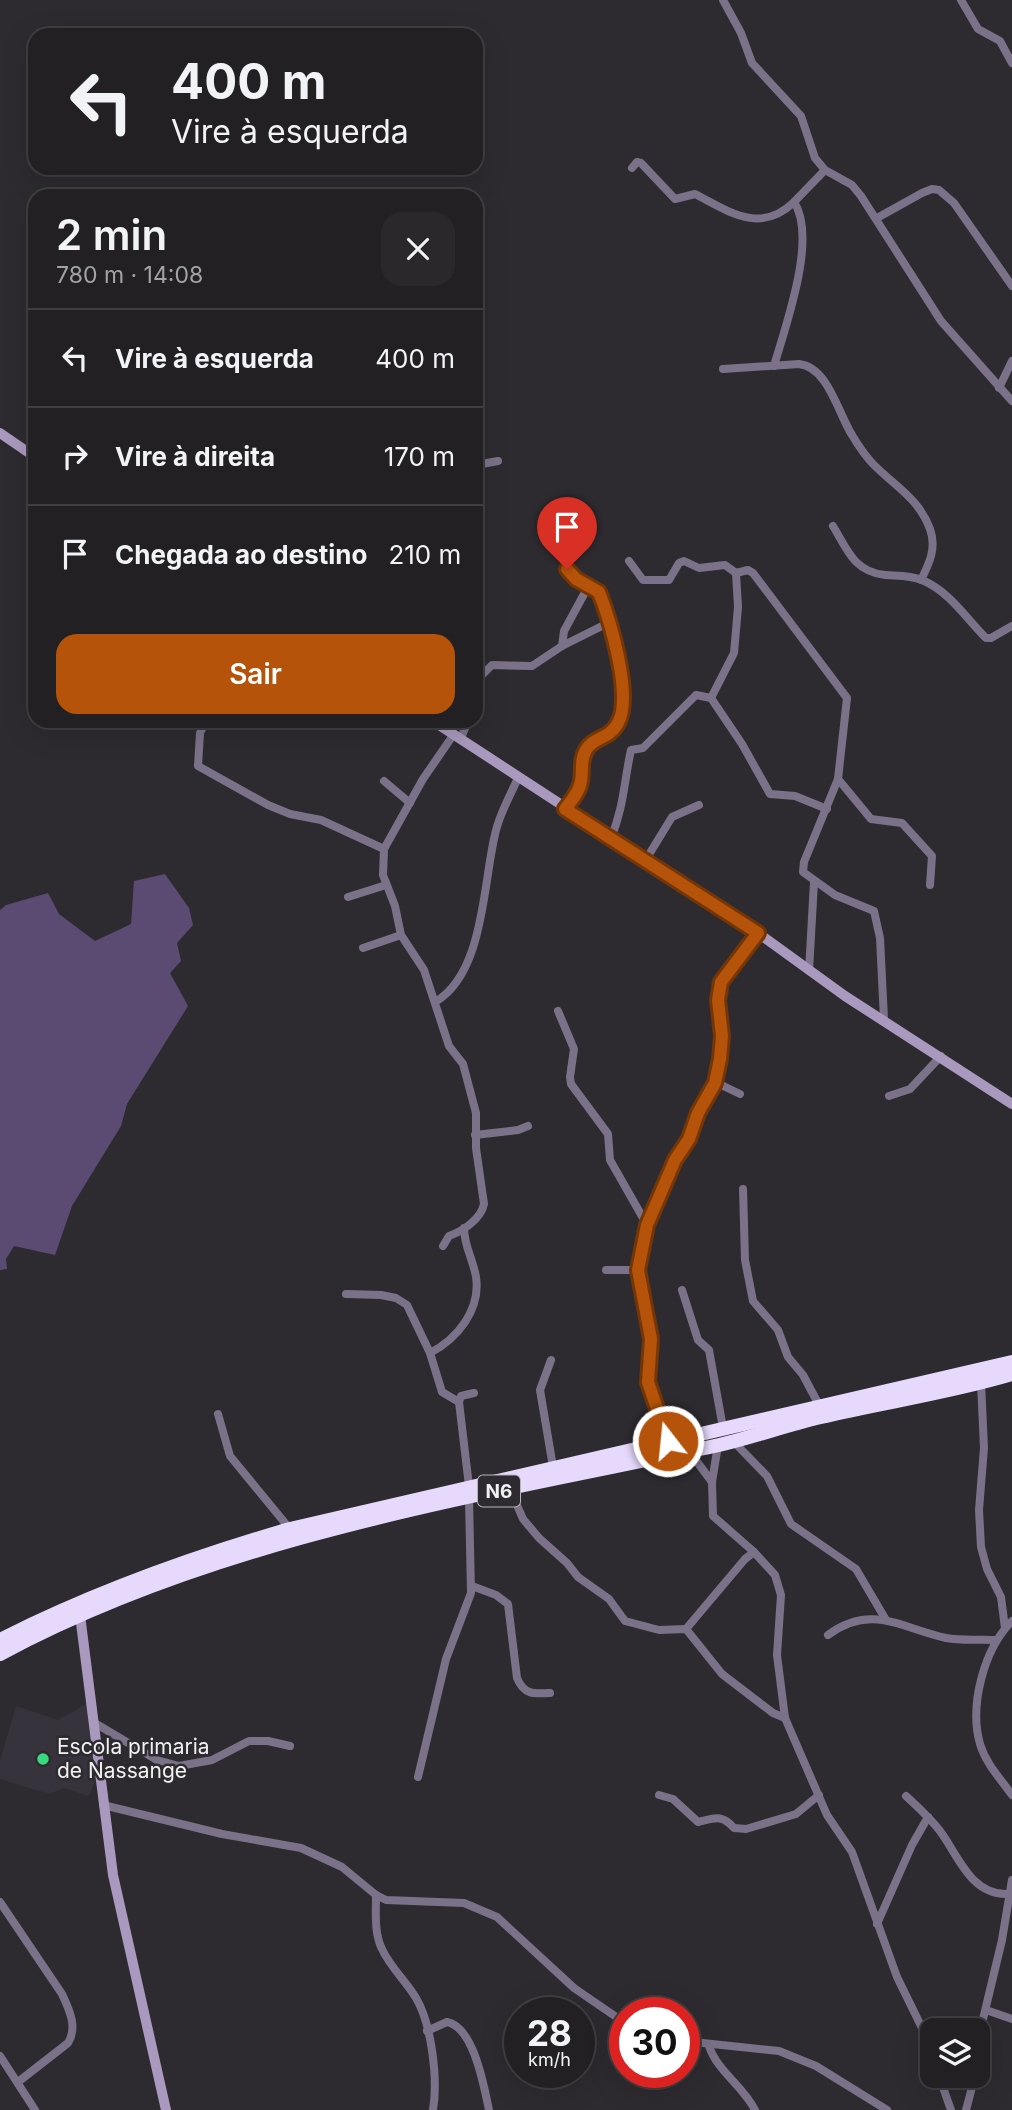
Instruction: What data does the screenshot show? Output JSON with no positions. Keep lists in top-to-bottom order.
{
  "streets": {
    "highway": ["N6"]
  },
  "places": ["Escola primaria de Nassange"],
  "page": {
    "turn": ["400 m", "Vire à esquerda"],
    "heading": ["2 min", "780 m · 14:08"],
    "list": [
      {
        "name": "Vire à esquerda",
        "value": "400 m"
      },
      {
        "name": "Vire à direita",
        "value": "170 m"
      },
      {
        "name": "Chegada ao destino",
        "value": "210 m"
      }
    ],
    "buttons": "Sair",
    "speed": "28 km/h",
    "limit": "30"
  }
}
